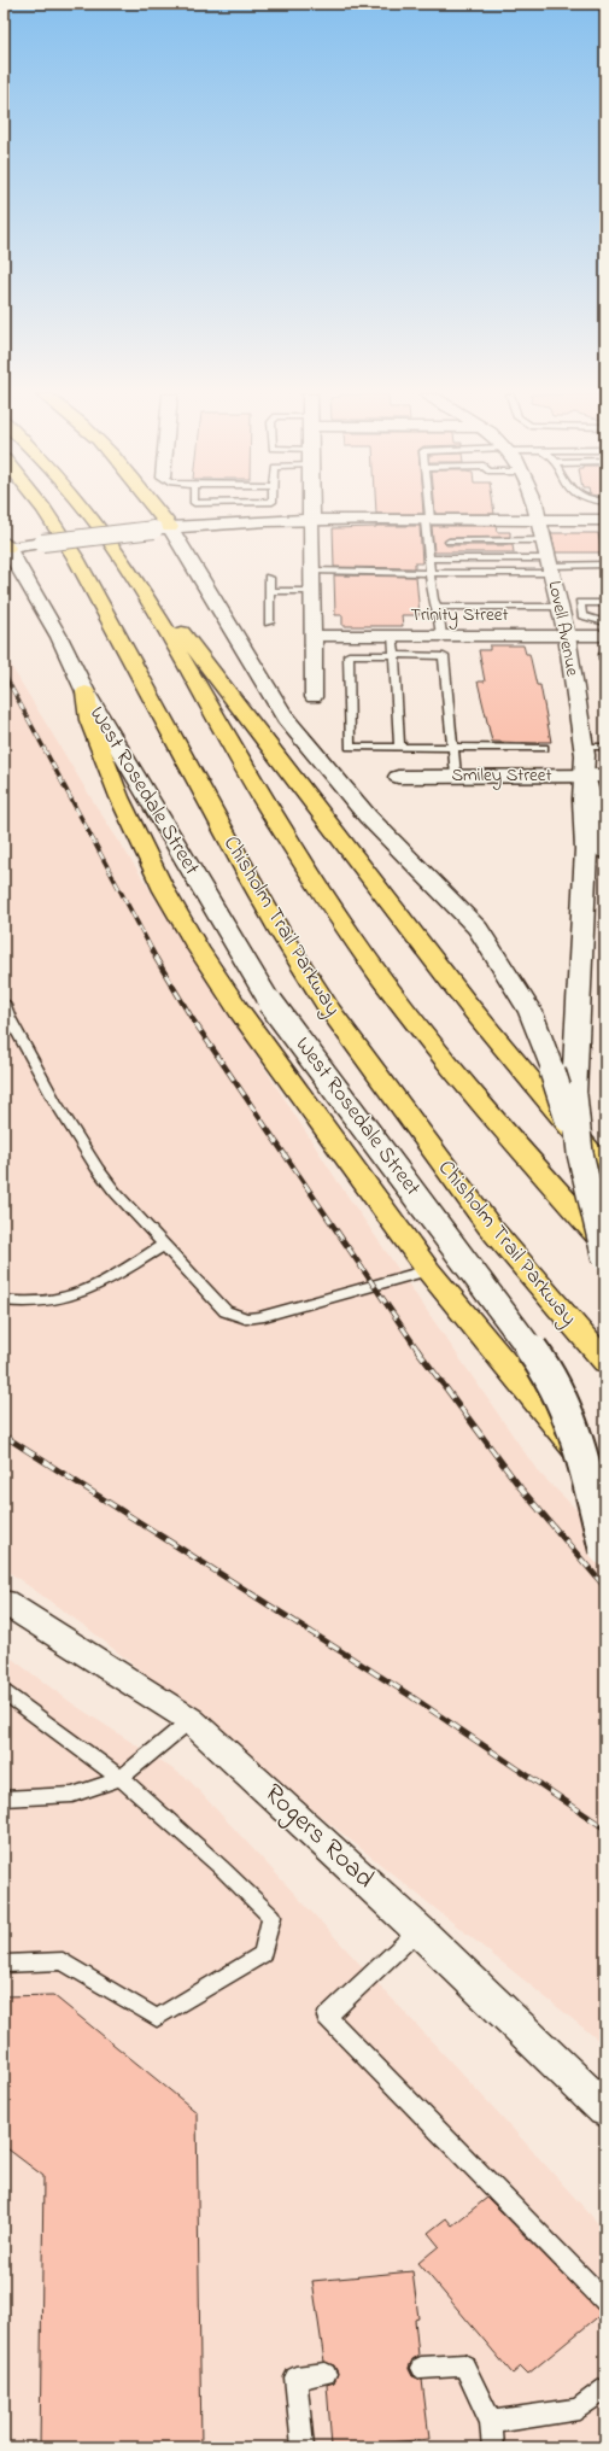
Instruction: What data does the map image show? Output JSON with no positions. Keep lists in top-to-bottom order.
{
  "streets": {
    "highway": ["Chisholm Trail Parkway"],
    "main road": ["Lovell Avenue", "West Rosedale Street"],
    "street": ["Trinity Street", "Smiley Street", "Rogers Road"]
  },
  "crossings": [
    ["Trinity Street", "Lovell Avenue"],
    ["Lovell Avenue", "Smiley Street"]
  ]
}
